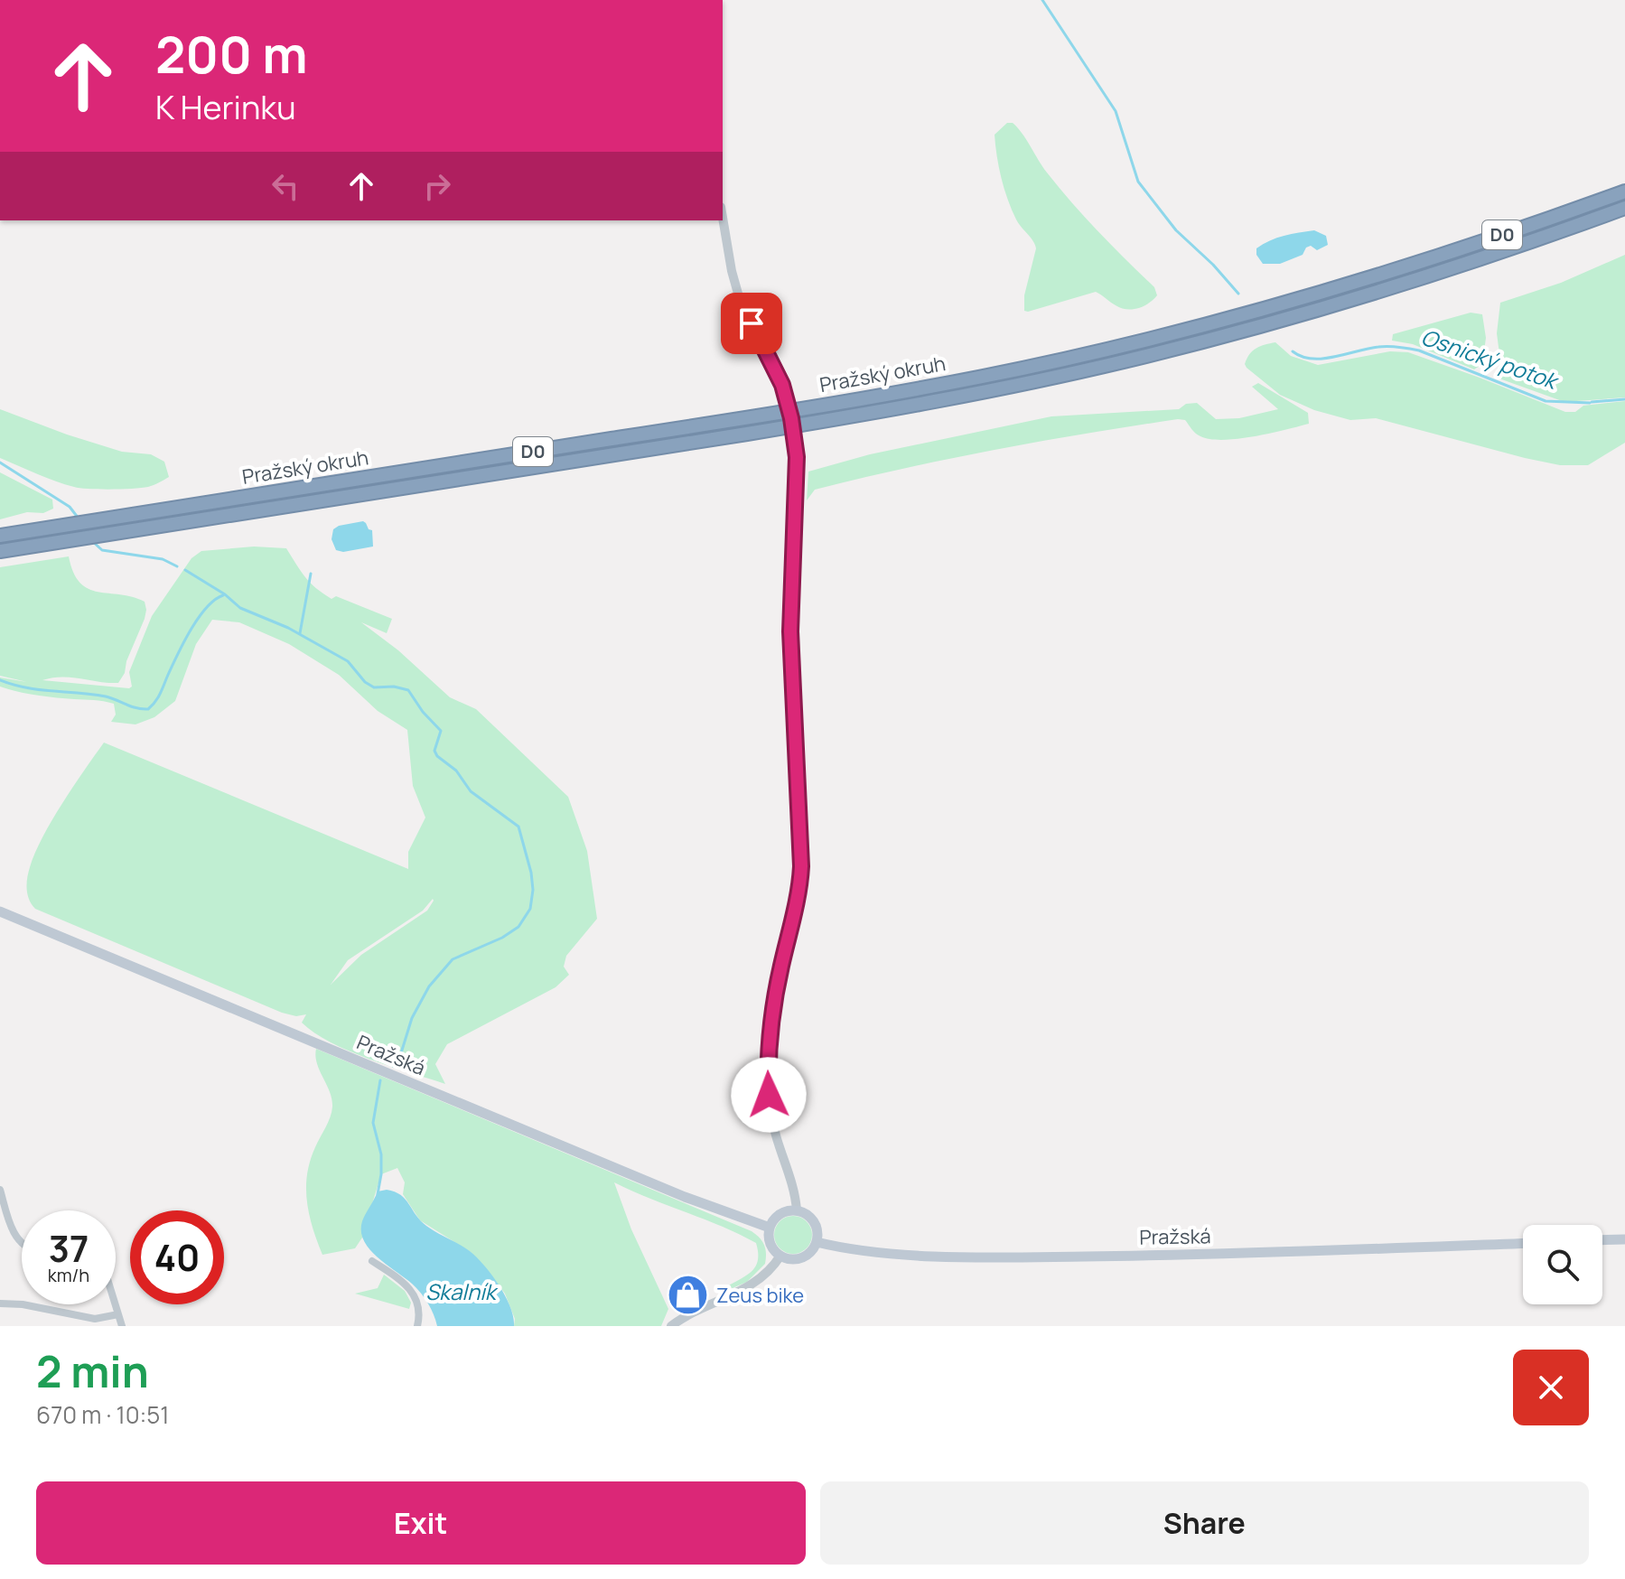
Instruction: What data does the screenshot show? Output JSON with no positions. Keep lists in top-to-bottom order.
{
  "streets": {
    "highway": ["D0", "Pražský okruh"],
    "main road": ["Pražská"]
  },
  "water": ["Osnický potok", "Skalník"],
  "places": {
    "shop": ["Zeus bike"]
  },
  "page": {
    "turn": ["200 m", "K Herinku"],
    "speed": "37 km/h",
    "limit": "40",
    "heading": ["2 min", "670 m · 10:51"],
    "buttons": ["Exit", "Share"]
  }
}
